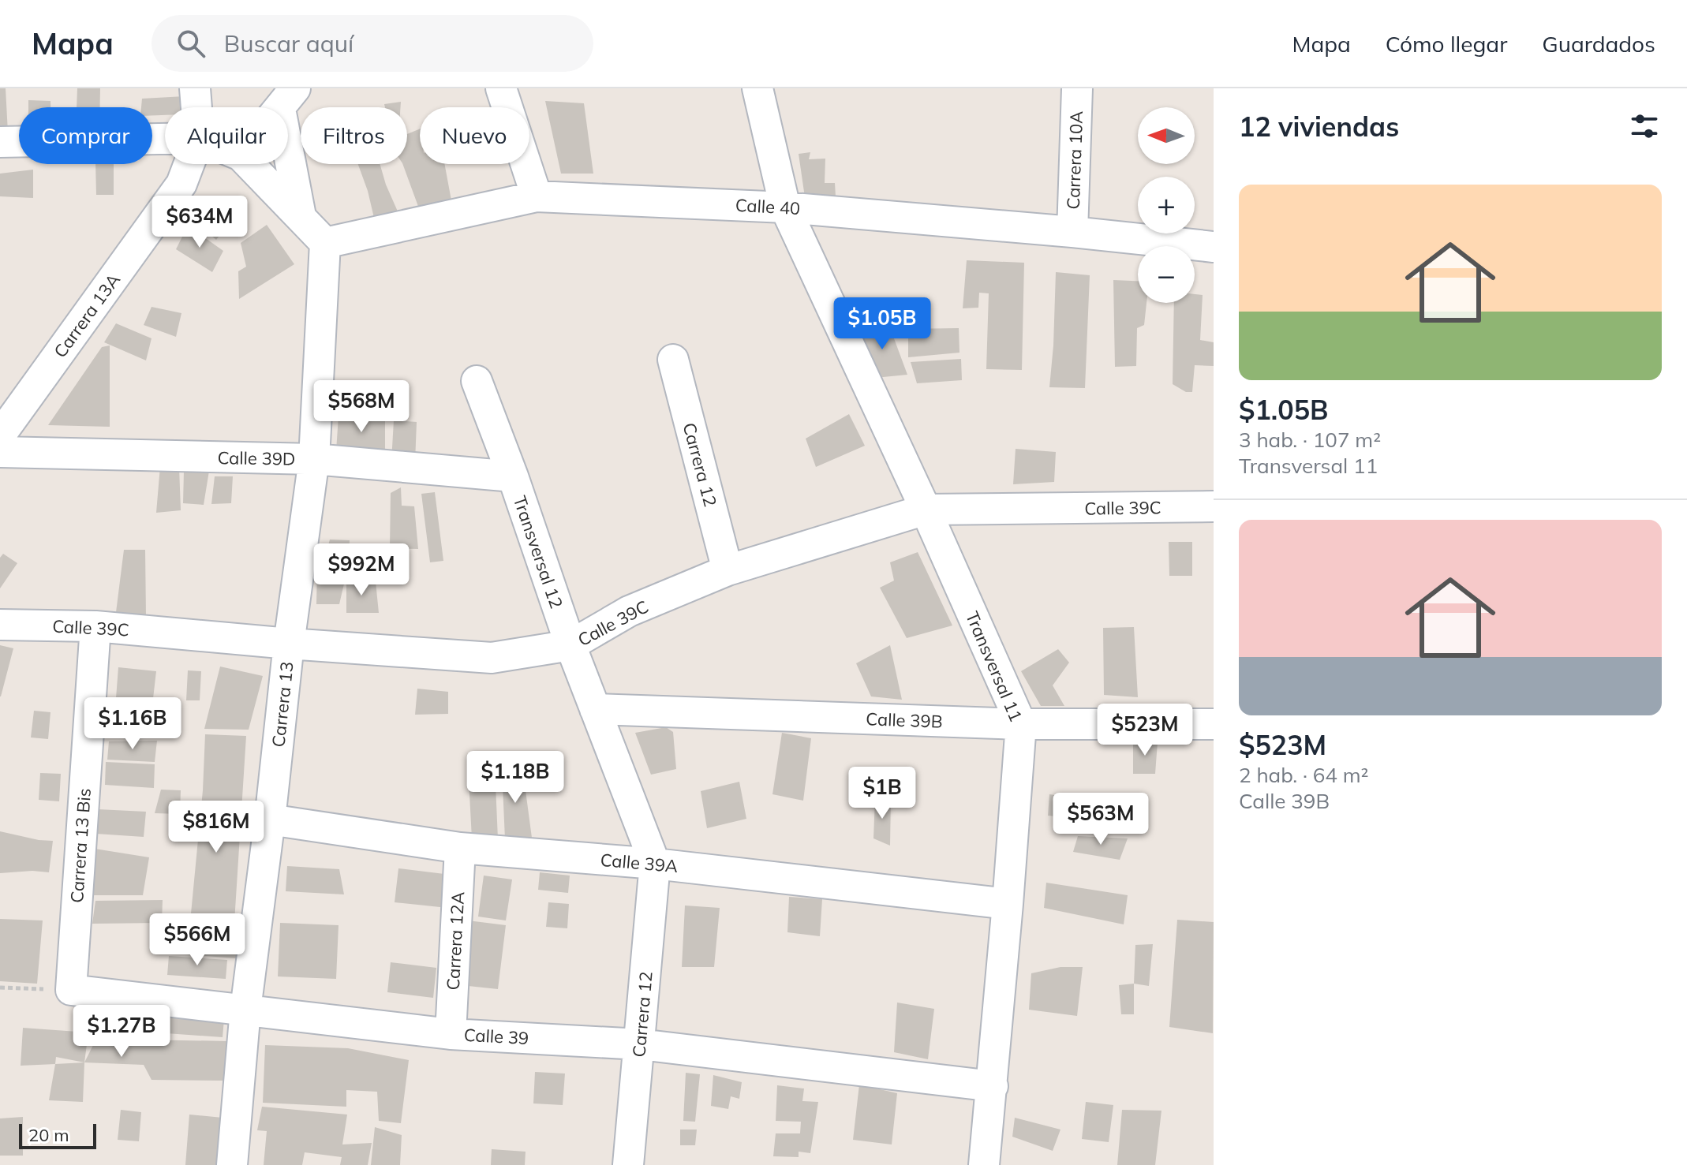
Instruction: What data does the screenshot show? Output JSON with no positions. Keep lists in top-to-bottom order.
{
  "streets": {
    "street": [
      "Carrera 10A",
      "Calle 40",
      "Carrera 13A",
      "Calle 39D",
      "Carrera 12",
      "Calle 39C",
      "Transversal 12",
      "Transversal 11",
      "Carrera 13",
      "Calle 39B",
      "Carrera 13 Bis",
      "Calle 39A",
      "Carrera 12A",
      "Calle 39"
    ]
  },
  "crossings": [
    ["Carrera 10A", "Calle 40"],
    ["Calle 40", "Transversal 11"],
    ["Calle 40", "Carrera 13"],
    ["Calle 39D", "Transversal 12"],
    ["Calle 39D", "Carrera 13"],
    ["Carrera 12", "Calle 39C"],
    ["Carrera 12", "Transversal 12"],
    ["Carrera 12", "Calle 39A"],
    ["Carrera 12", "Calle 39"],
    ["Calle 39C", "Transversal 12"],
    ["Calle 39C", "Transversal 11"],
    ["Calle 39C", "Carrera 13"],
    ["Calle 39C", "Carrera 13 Bis"],
    ["Transversal 12", "Calle 39B"],
    ["Transversal 12", "Calle 39A"],
    ["Transversal 11", "Calle 39B"],
    ["Transversal 11", "Calle 39A"],
    ["Transversal 11", "Calle 39"],
    ["Carrera 13", "Calle 39A"],
    ["Carrera 13", "Calle 39"],
    ["Carrera 13 Bis", "Calle 39"],
    ["Calle 39A", "Carrera 12A"],
    ["Carrera 12A", "Calle 39"]
  ],
  "scale_bar": "20 m",
  "north": "left",
  "page": {
    "header": "Mapa",
    "search": "Buscar aquí",
    "nav": ["Mapa", "Cómo llegar", "Guardados"],
    "heading": "12 viviendas",
    "map_buttons": ["+", "−"],
    "chip": [
      "Comprar",
      "Alquilar",
      "Filtros",
      "Nuevo"
    ],
    "list": [
      {
        "name": "$1.05B",
        "note": "3 hab. · 107 m² · Transversal 11"
      },
      {
        "name": "$523M",
        "note": "2 hab. · 64 m² · Calle 39B"
      }
    ],
    "price": [
      "$634M",
      "$1.05B",
      "$568M",
      "$992M",
      "$1.16B",
      "$523M",
      "$1.18B",
      "$1B",
      "$563M",
      "$816M",
      "$566M",
      "$1.27B"
    ],
    "scale": "20 m"
  }
}
